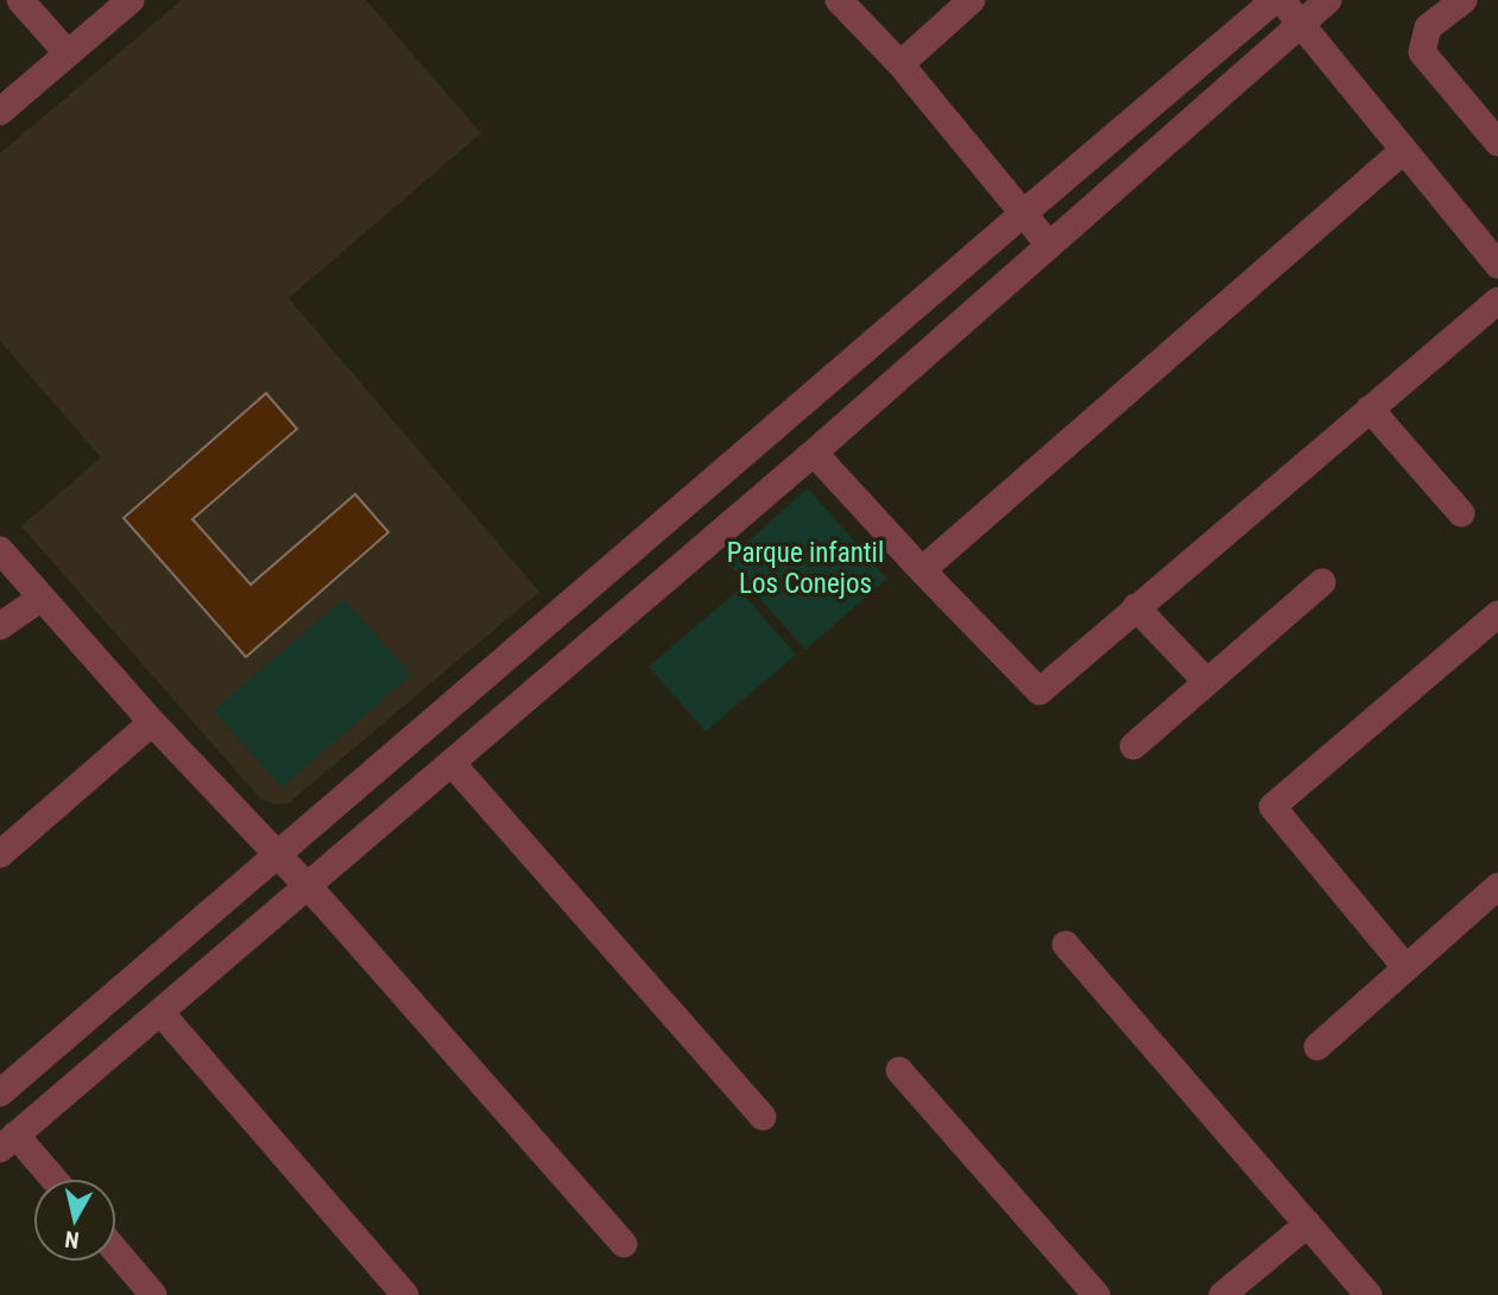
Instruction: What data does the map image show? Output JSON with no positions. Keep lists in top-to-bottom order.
{
  "parks": ["Parque infantil Los Conejos"],
  "north": "bottom"
}
